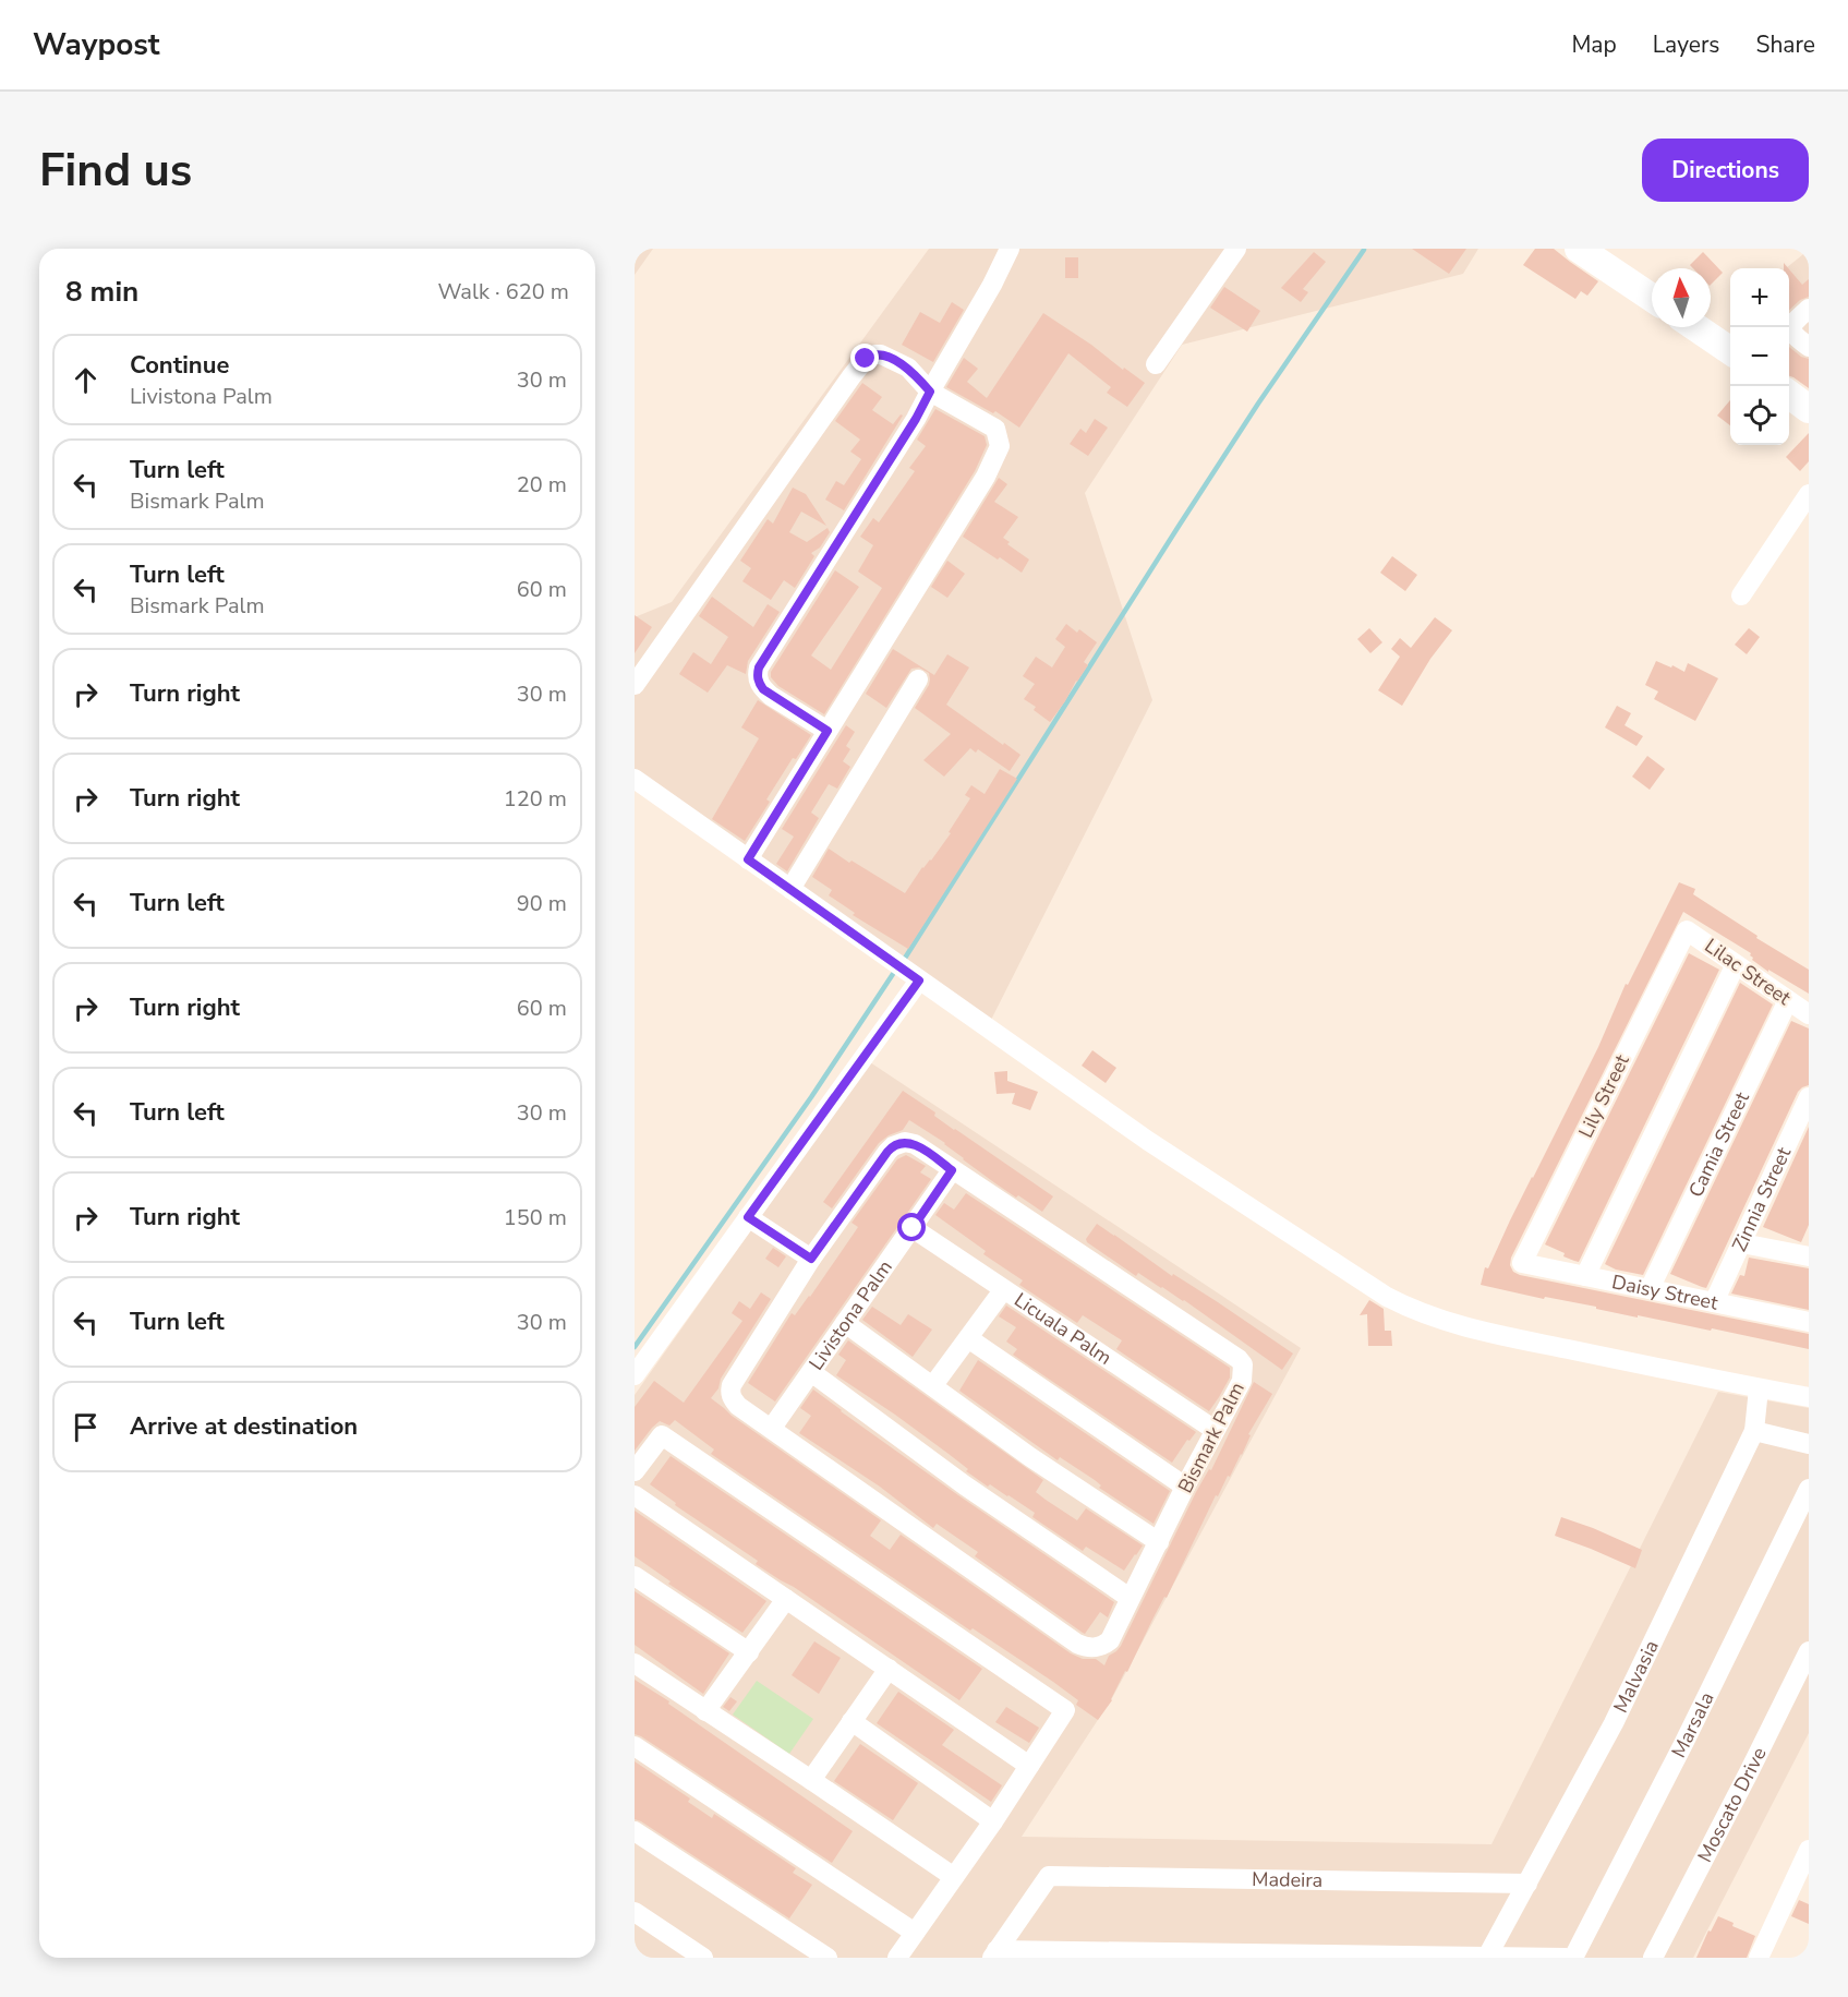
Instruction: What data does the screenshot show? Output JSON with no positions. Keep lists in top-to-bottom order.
{
  "streets": {
    "street": [
      "Lilac Street",
      "Lily Street",
      "Camia Street",
      "Zinnia Street",
      "Daisy Street",
      "Livistona Palm",
      "Licuala Palm",
      "Bismark Palm",
      "Malvasia",
      "Marsala",
      "Moscato Drive",
      "Madeira"
    ]
  },
  "crossings": [
    ["Lilac Street", "Lily Street"],
    ["Lilac Street", "Camia Street"],
    ["Lily Street", "Daisy Street"],
    ["Camia Street", "Daisy Street"],
    ["Zinnia Street", "Daisy Street"],
    ["Livistona Palm", "Licuala Palm"],
    ["Livistona Palm", "Bismark Palm"],
    ["Licuala Palm", "Bismark Palm"],
    ["Malvasia", "Madeira"]
  ],
  "north": "top",
  "page": {
    "header": "Waypost",
    "nav": ["Map", "Layers", "Share"],
    "buttons": "Directions",
    "title": "Find us",
    "heading": ["8 min", "Walk · 620 m"],
    "map_buttons": ["+", "−"],
    "list": [
      ["Continue", "Livistona Palm", "30 m"],
      ["Turn left", "Bismark Palm", "20 m"],
      ["Turn left", "Bismark Palm", "60 m"],
      ["Turn right", "30 m"],
      ["Turn right", "120 m"],
      ["Turn left", "90 m"],
      ["Turn right", "60 m"],
      ["Turn left", "30 m"],
      ["Turn right", "150 m"],
      ["Turn left", "30 m"],
      "Arrive at destination"
    ]
  }
}
